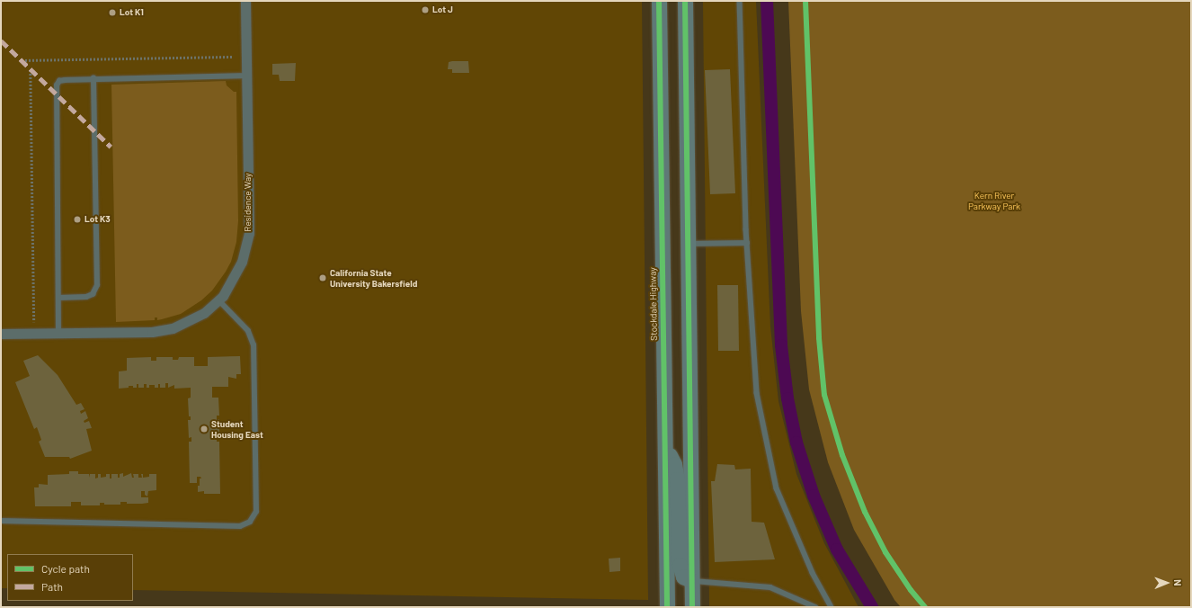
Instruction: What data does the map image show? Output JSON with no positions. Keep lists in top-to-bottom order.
{
  "streets": {
    "main road": ["Stockdale Highway"],
    "street": ["Residence Way"]
  },
  "parks": ["Kern River Parkway Park"],
  "places": [
    "Lot J",
    "Lot K1",
    "Lot K3",
    "California State University Bakersfield",
    "Student Housing East"
  ],
  "legend": ["Cycle path", "Path"],
  "north": "right"
}
